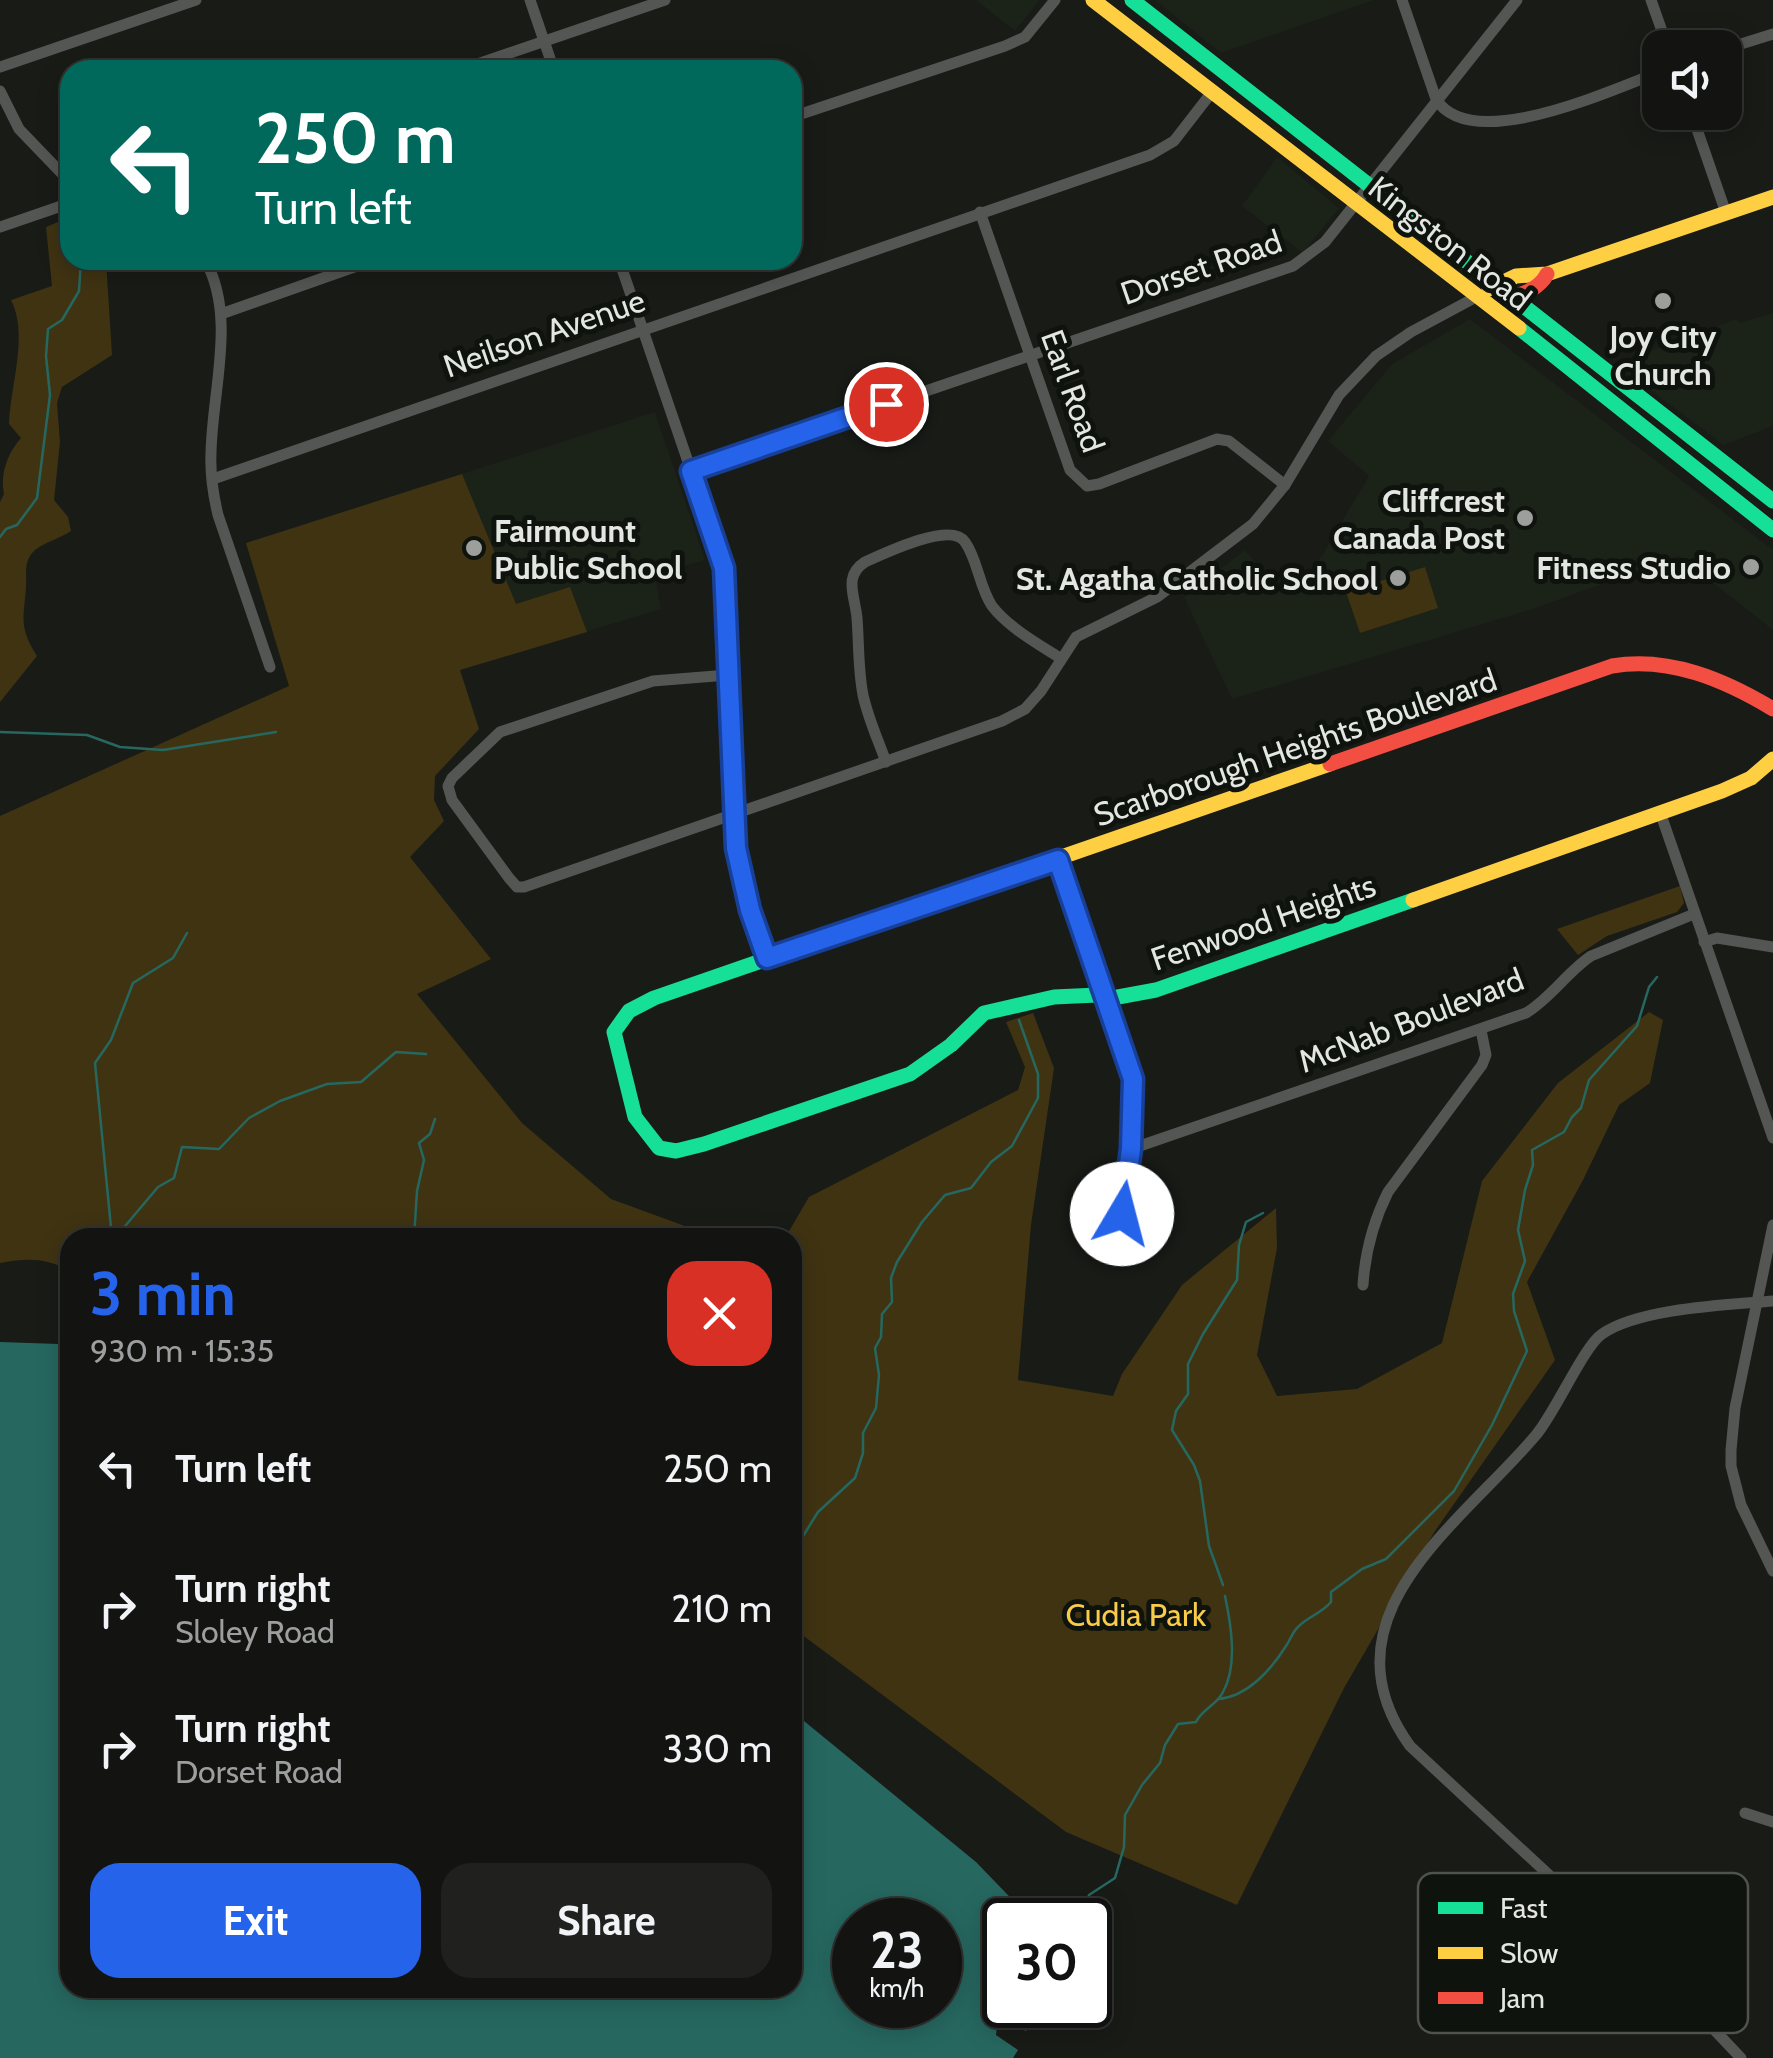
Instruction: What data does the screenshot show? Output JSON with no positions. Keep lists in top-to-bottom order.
{
  "streets": {
    "street": [
      "Kingston Road",
      "Dorset Road",
      "Neilson Avenue",
      "Earl Road",
      "Scarborough Heights Boulevard",
      "Fenwood Heights",
      "McNab Boulevard"
    ]
  },
  "crossings": [
    ["Kingston Road", "Dorset Road"],
    ["Kingston Road", "Neilson Avenue"],
    ["Dorset Road", "Earl Road"],
    ["Neilson Avenue", "Earl Road"],
    ["Scarborough Heights Boulevard", "Fenwood Heights"]
  ],
  "parks": ["Cudia Park"],
  "places": [
    "Joy City Church",
    "Cliffcrest Canada Post",
    "Fairmount Public School",
    "Fitness Studio",
    "St. Agatha Catholic School"
  ],
  "legend": ["Fast", "Slow", "Jam"],
  "page": {
    "turn": ["250 m", "Turn left"],
    "heading": ["3 min", "930 m · 15:35"],
    "list": [
      {
        "name": "Turn left",
        "value": "250 m"
      },
      {
        "name": "Turn right",
        "note": "Sloley Road",
        "value": "210 m"
      },
      {
        "name": "Turn right",
        "note": "Dorset Road",
        "value": "330 m"
      }
    ],
    "buttons": ["Exit", "Share"],
    "speed": "23 km/h",
    "limit": "30"
  }
}
